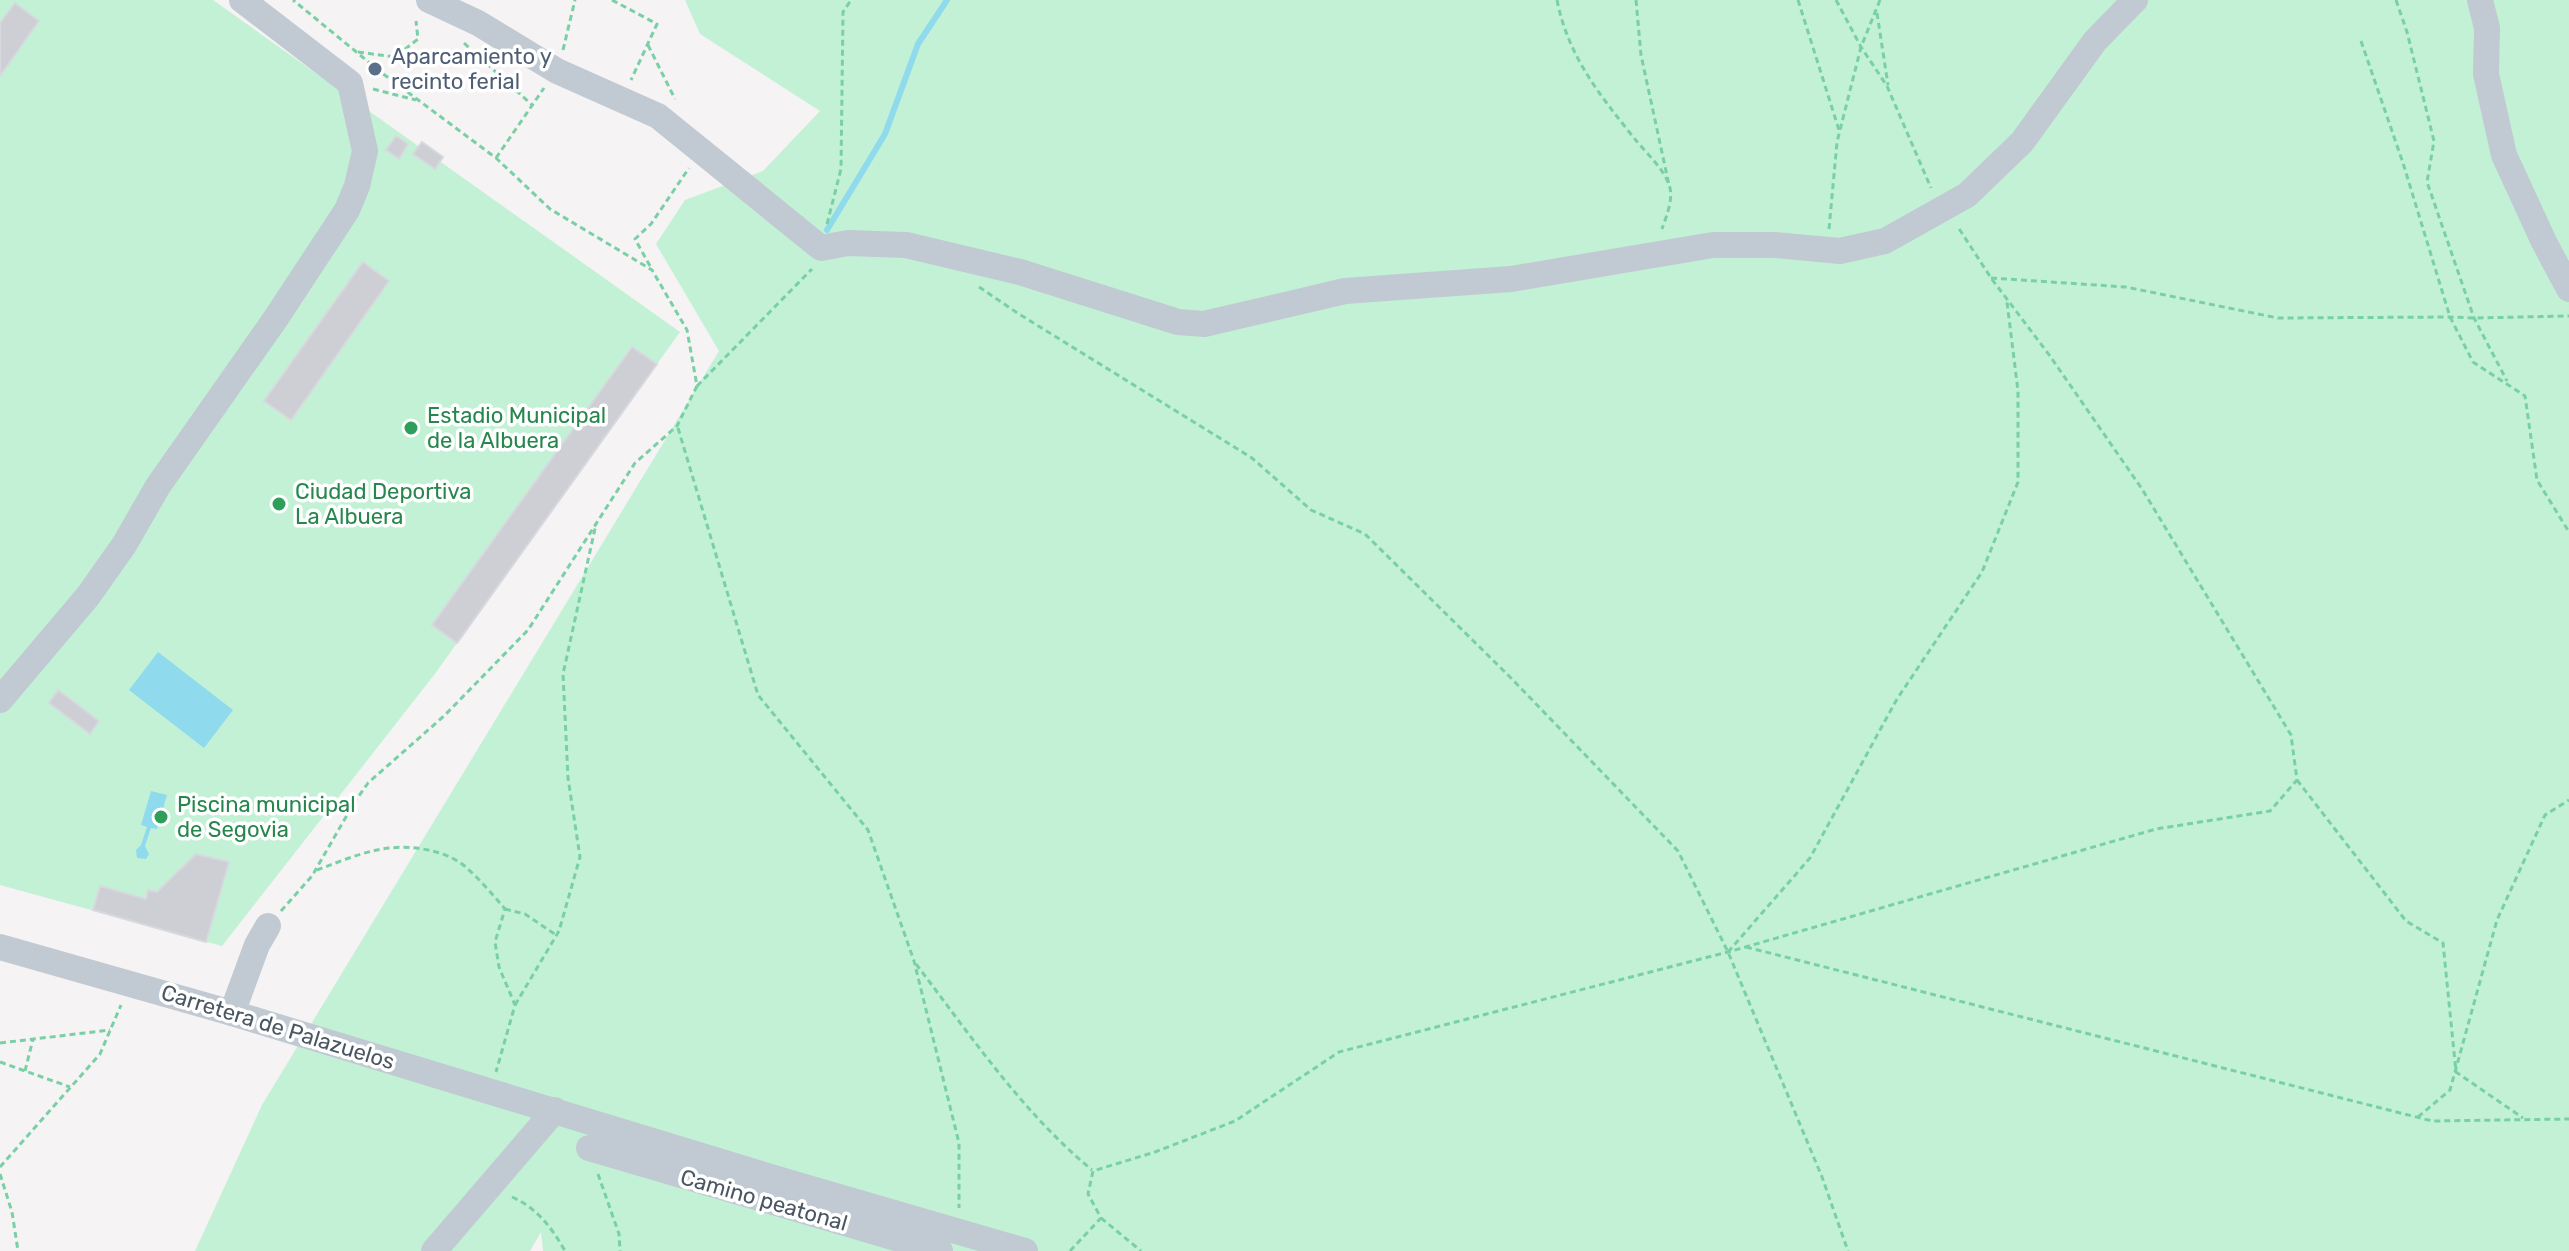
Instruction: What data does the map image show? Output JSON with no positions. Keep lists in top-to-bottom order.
{
  "streets": {
    "street": ["Carretera de Palazuelos", "Camino peatonal"]
  },
  "places": [
    "Aparcamiento y recinto ferial",
    "Estadio Municipal de la Albuera",
    "Ciudad Deportiva La Albuera",
    "Piscina municipal de Segovia"
  ]
}
